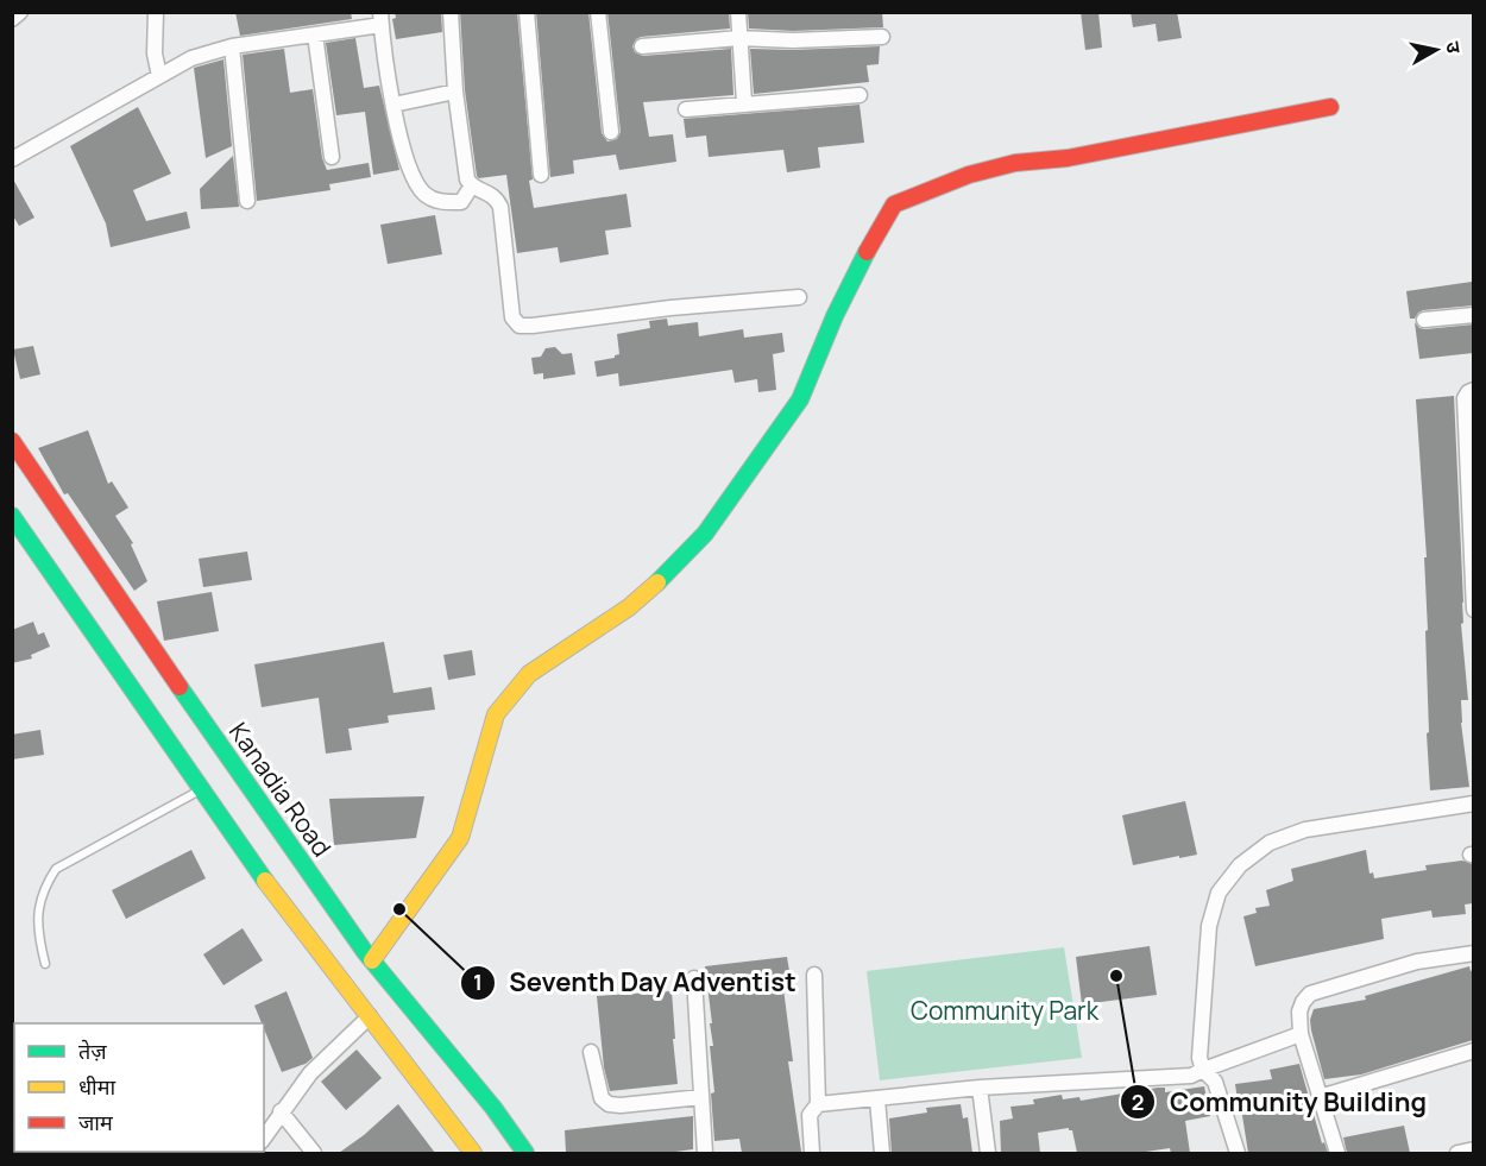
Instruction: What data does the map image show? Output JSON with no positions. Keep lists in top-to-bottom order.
{
  "streets": {
    "main road": ["Kanadia Road"]
  },
  "parks": ["Community Park"],
  "places": ["Seventh Day Adventist", "Community Building"],
  "legend": ["तेज़", "धीमा", "जाम"],
  "north": "right"
}
